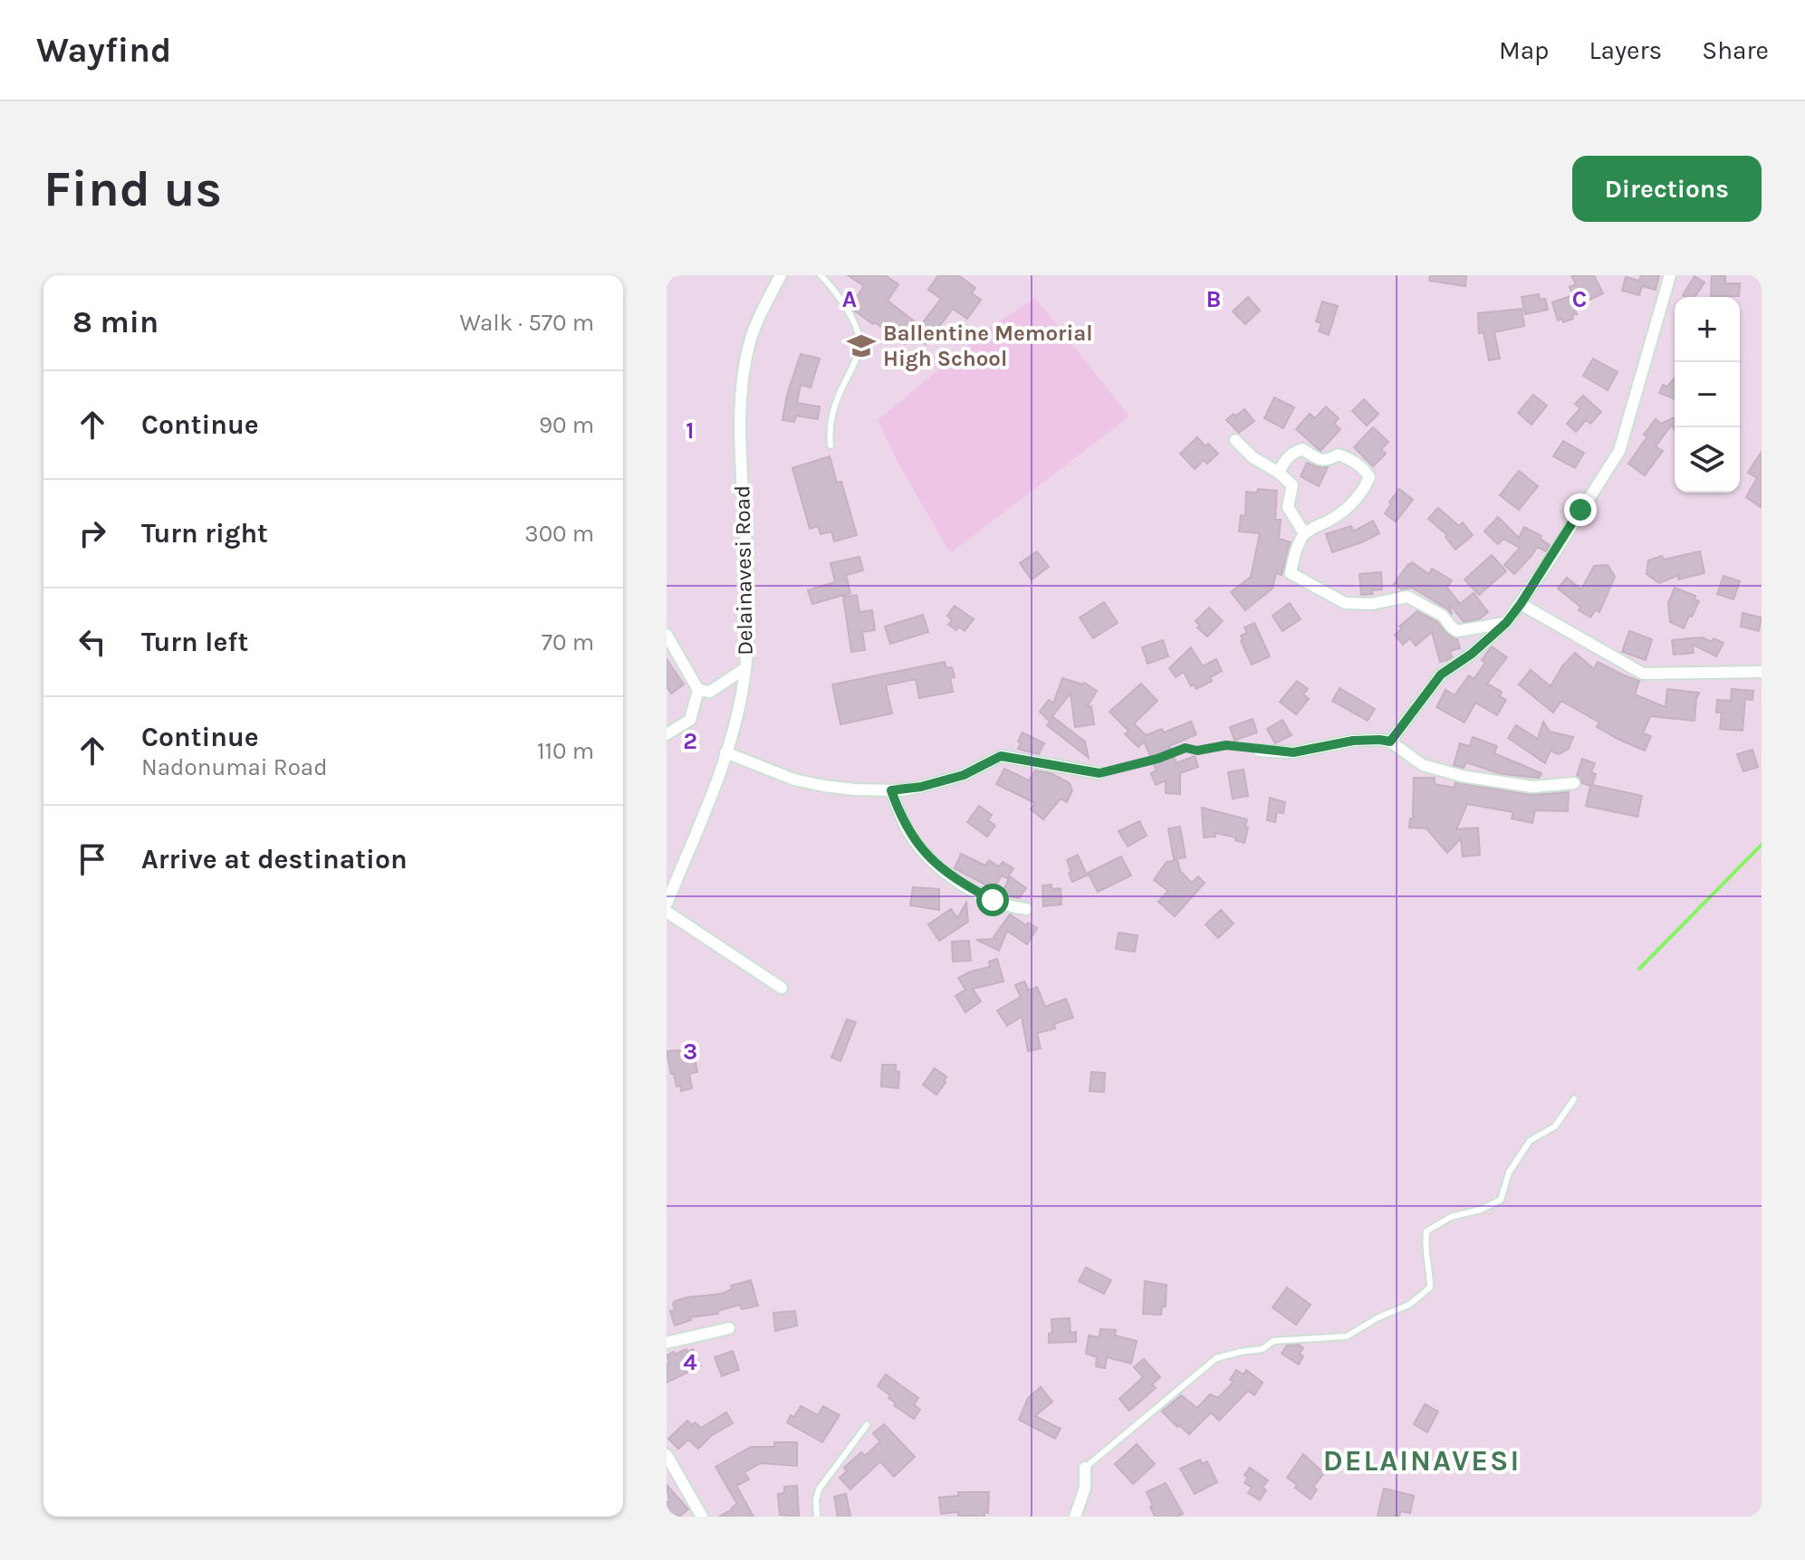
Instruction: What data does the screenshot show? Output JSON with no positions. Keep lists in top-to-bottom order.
{
  "streets": {
    "street": ["Delainavesi Road"]
  },
  "districts": ["DELAINAVESI"],
  "places": {
    "school or university": ["Ballentine Memorial High School"]
  },
  "page": {
    "header": "Wayfind",
    "nav": ["Map", "Layers", "Share"],
    "buttons": "Directions",
    "title": "Find us",
    "heading": ["8 min", "Walk · 570 m"],
    "map_buttons": ["+", "−"],
    "list": [
      ["Continue", "90 m"],
      ["Turn right", "300 m"],
      ["Turn left", "70 m"],
      ["Continue", "Nadonumai Road", "110 m"],
      "Arrive at destination"
    ]
  },
  "grid": {
    "columns": ["A", "B", "C"],
    "rows": [
      "1",
      "2",
      "3",
      "4"
    ]
  }
}
